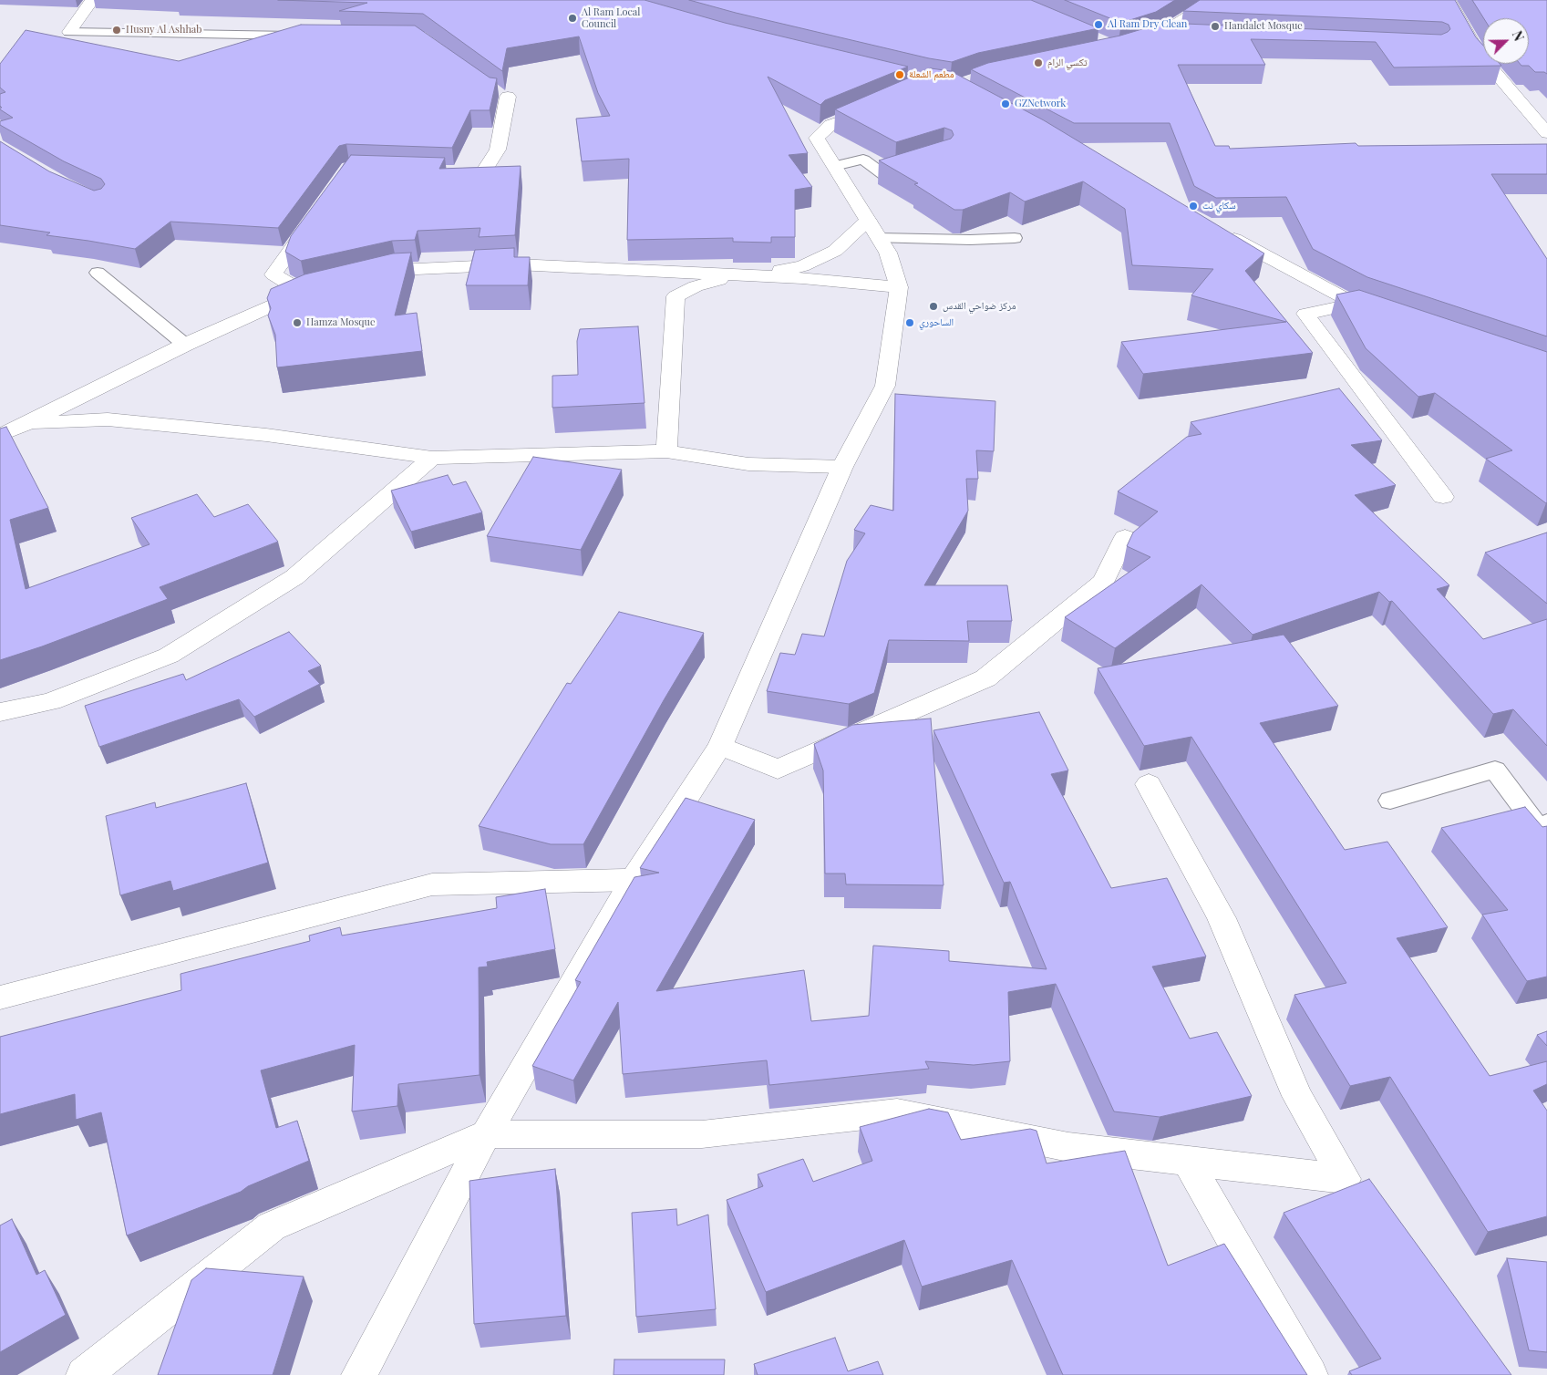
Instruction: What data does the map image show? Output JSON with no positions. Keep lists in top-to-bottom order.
{
  "places": [
    "Al Ram Local Council",
    "Al Ram Dry Clean",
    "Handalet Mosque",
    "Husny Al Ashhab",
    "تكسي الرام",
    "مطعم الشعلة",
    "GZNetwork",
    "سكاي نت",
    "مركز ضواحي القدس",
    "Hamza Mosque",
    "الساحوري"
  ],
  "north": "top right"
}
